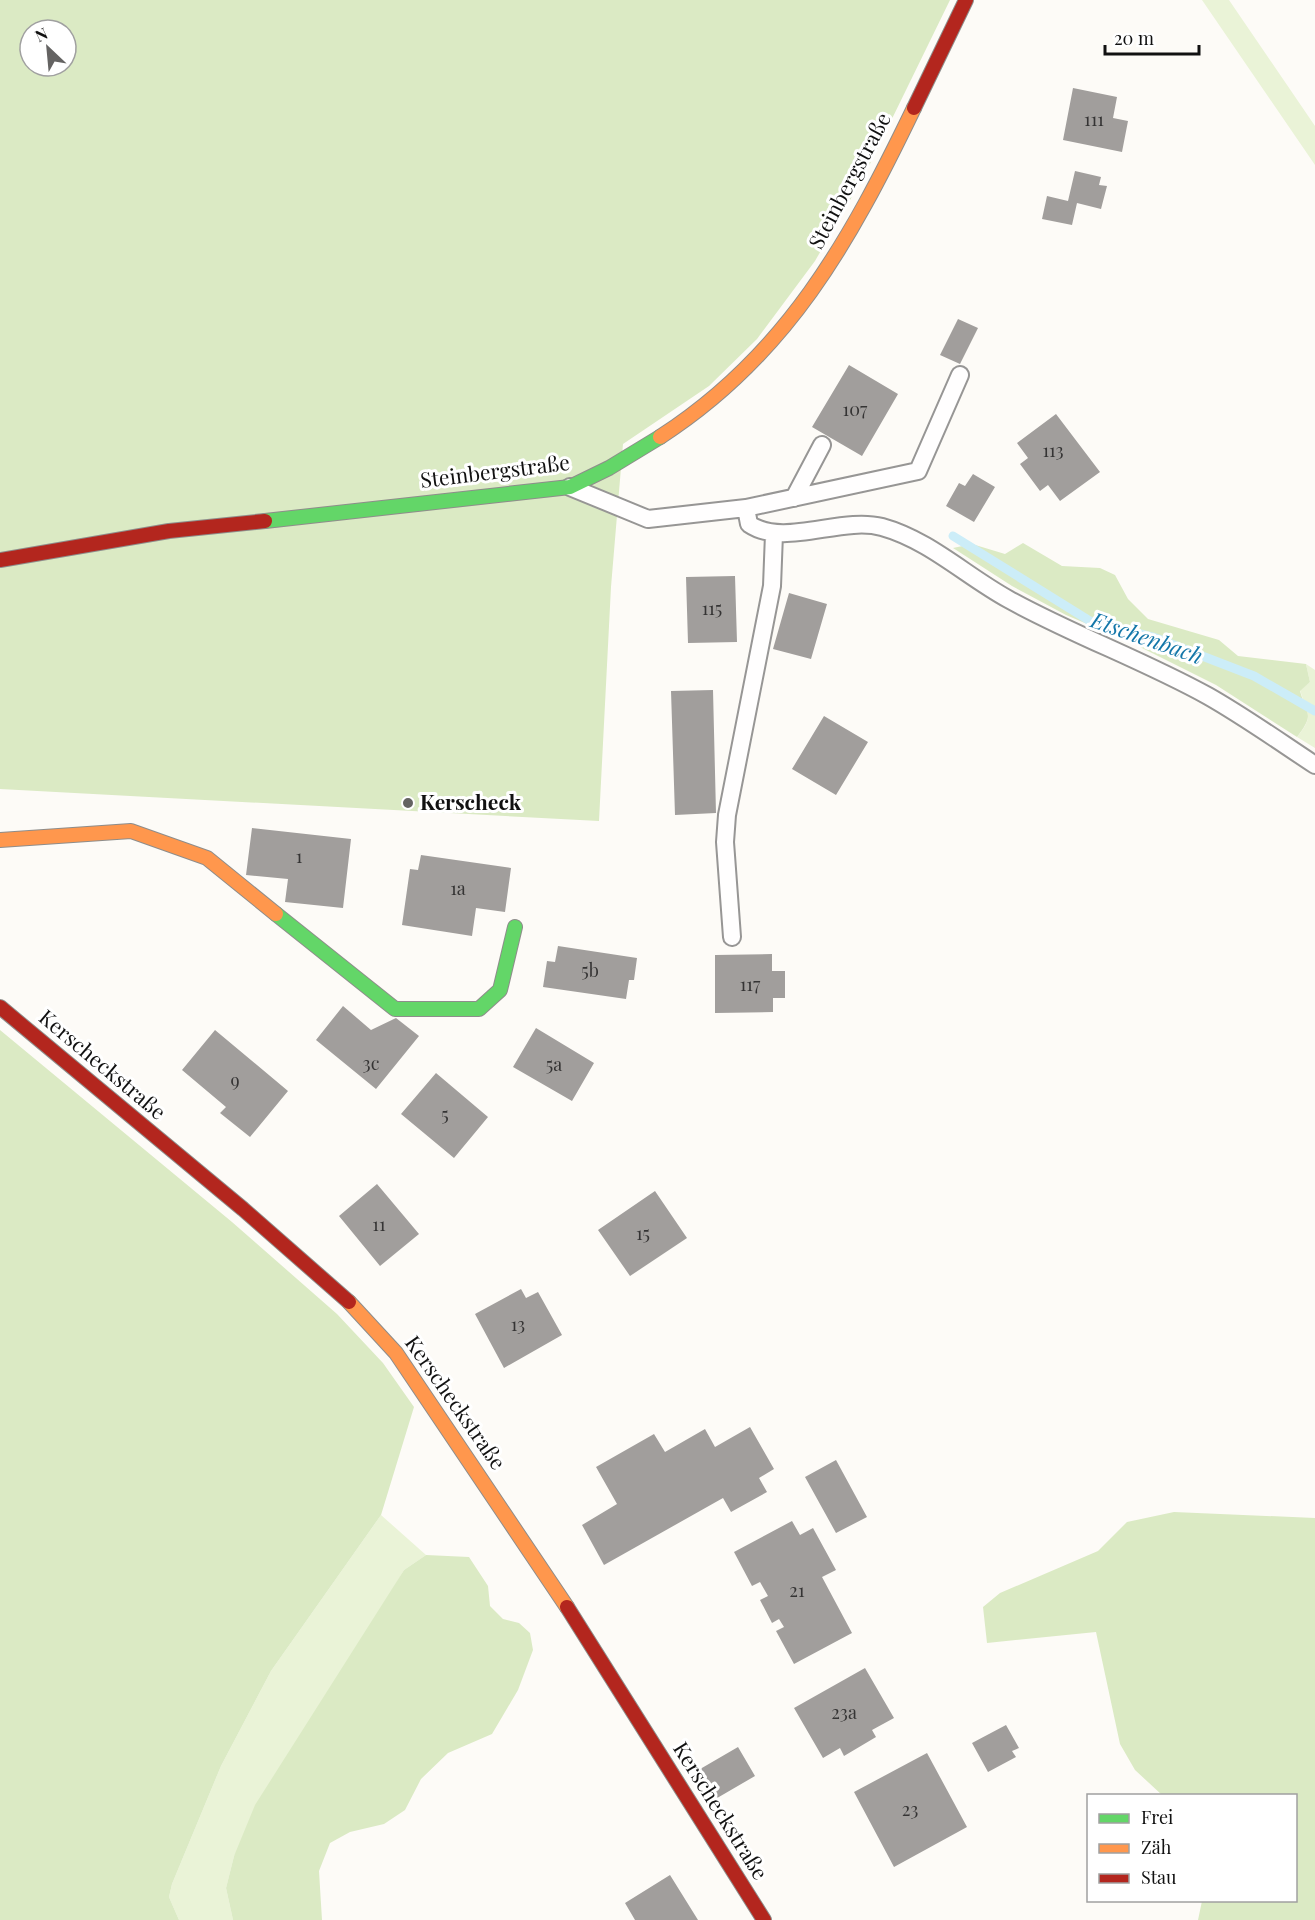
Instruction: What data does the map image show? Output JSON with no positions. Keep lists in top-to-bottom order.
{
  "streets": {
    "street": ["Steinbergstraße", "Kerscheckstraße"]
  },
  "water": ["Etschenbach"],
  "places": ["Kerscheck"],
  "house_numbers": [
    "111",
    "107",
    "113",
    "115",
    "1",
    "1a",
    "5b",
    "117",
    "3c",
    "5a",
    "9",
    "5",
    "11",
    "15",
    "13",
    "21",
    "23a",
    "23"
  ],
  "legend": ["Frei", "Zäh", "Stau"],
  "scale_bar": "20 m",
  "north": "top left"
}
